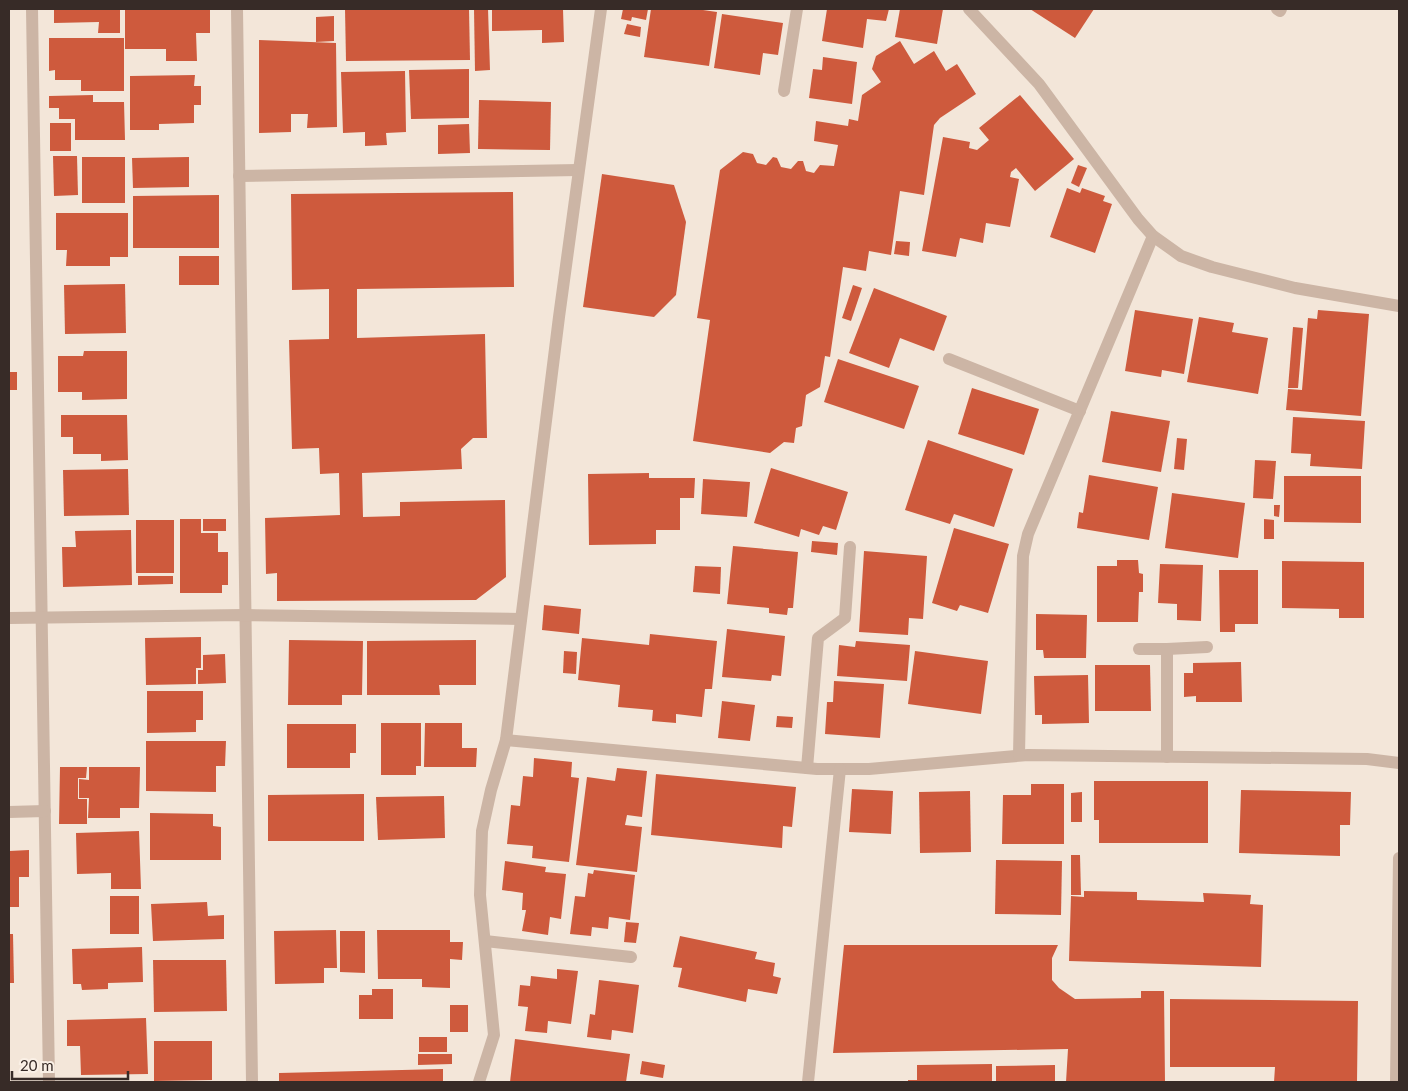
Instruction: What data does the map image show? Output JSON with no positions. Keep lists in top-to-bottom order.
{
  "scale_bar": "20 m"
}
